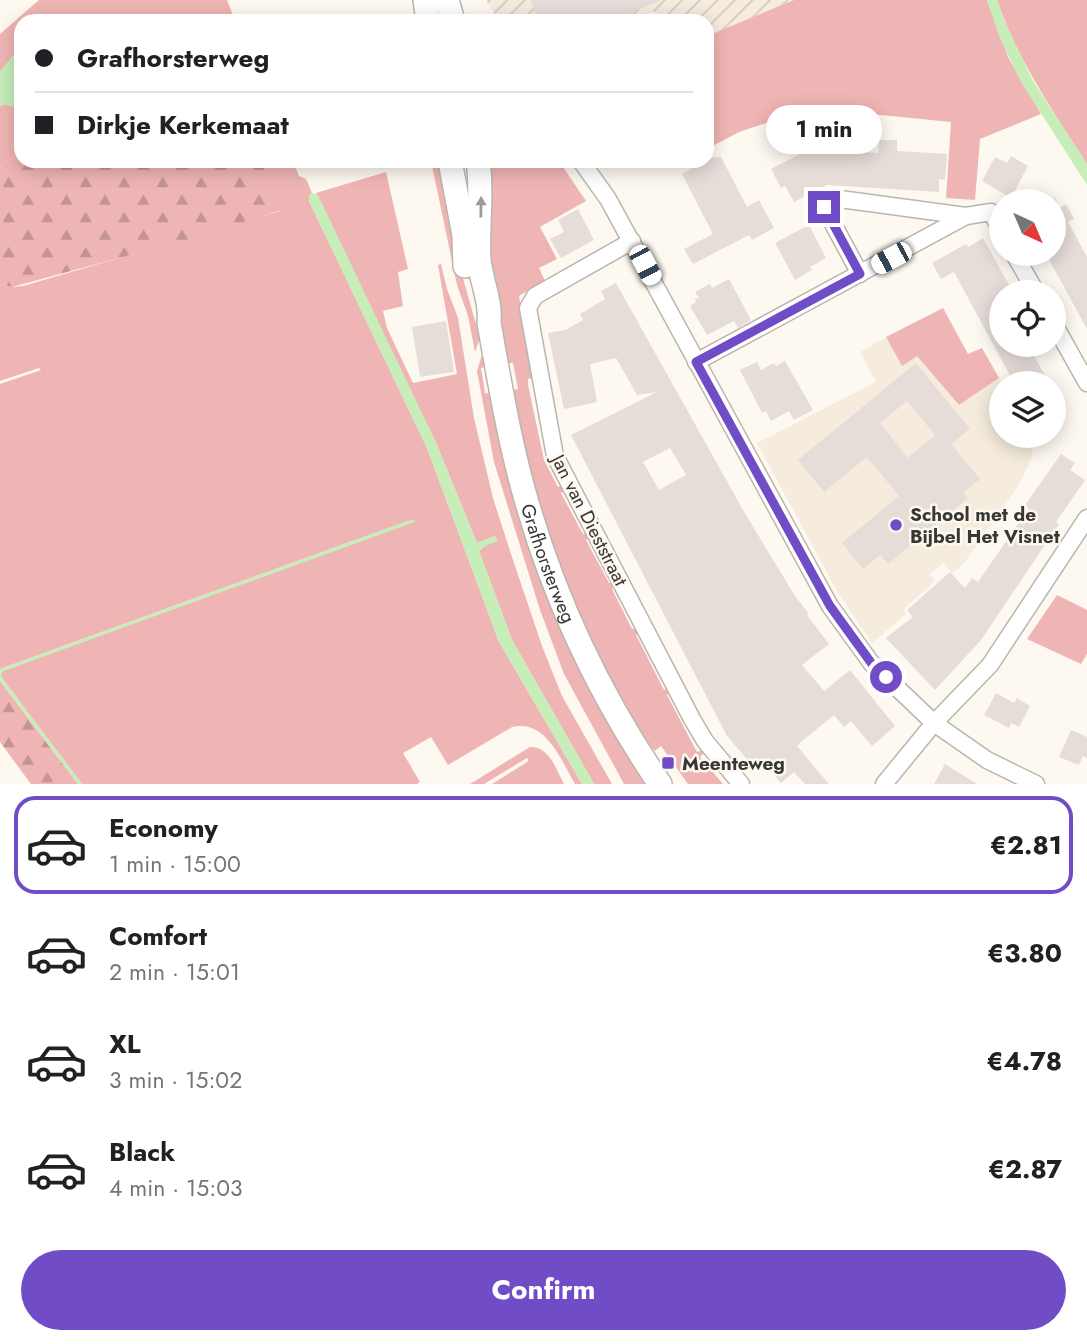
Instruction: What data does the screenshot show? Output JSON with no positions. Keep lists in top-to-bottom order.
{
  "streets": {
    "main road": ["Grafhorsterweg"],
    "street": ["Jan van Dieststraat"]
  },
  "places": {
    "other": ["School met de Bijbel Het Visnet"],
    "transit": ["Meenteweg"]
  },
  "north": "bottom right",
  "page": {
    "banner": ["Grafhorsterweg", "Dirkje Kerkemaat"],
    "bubble": "1 min",
    "list": [
      {
        "name": "Economy",
        "note": "1 min · 15:00",
        "value": "€2.81"
      },
      {
        "name": "Comfort",
        "note": "2 min · 15:01",
        "value": "€3.80"
      },
      {
        "name": "XL",
        "note": "3 min · 15:02",
        "value": "€4.78"
      },
      {
        "name": "Black",
        "note": "4 min · 15:03",
        "value": "€2.87"
      }
    ],
    "buttons": "Confirm"
  }
}
